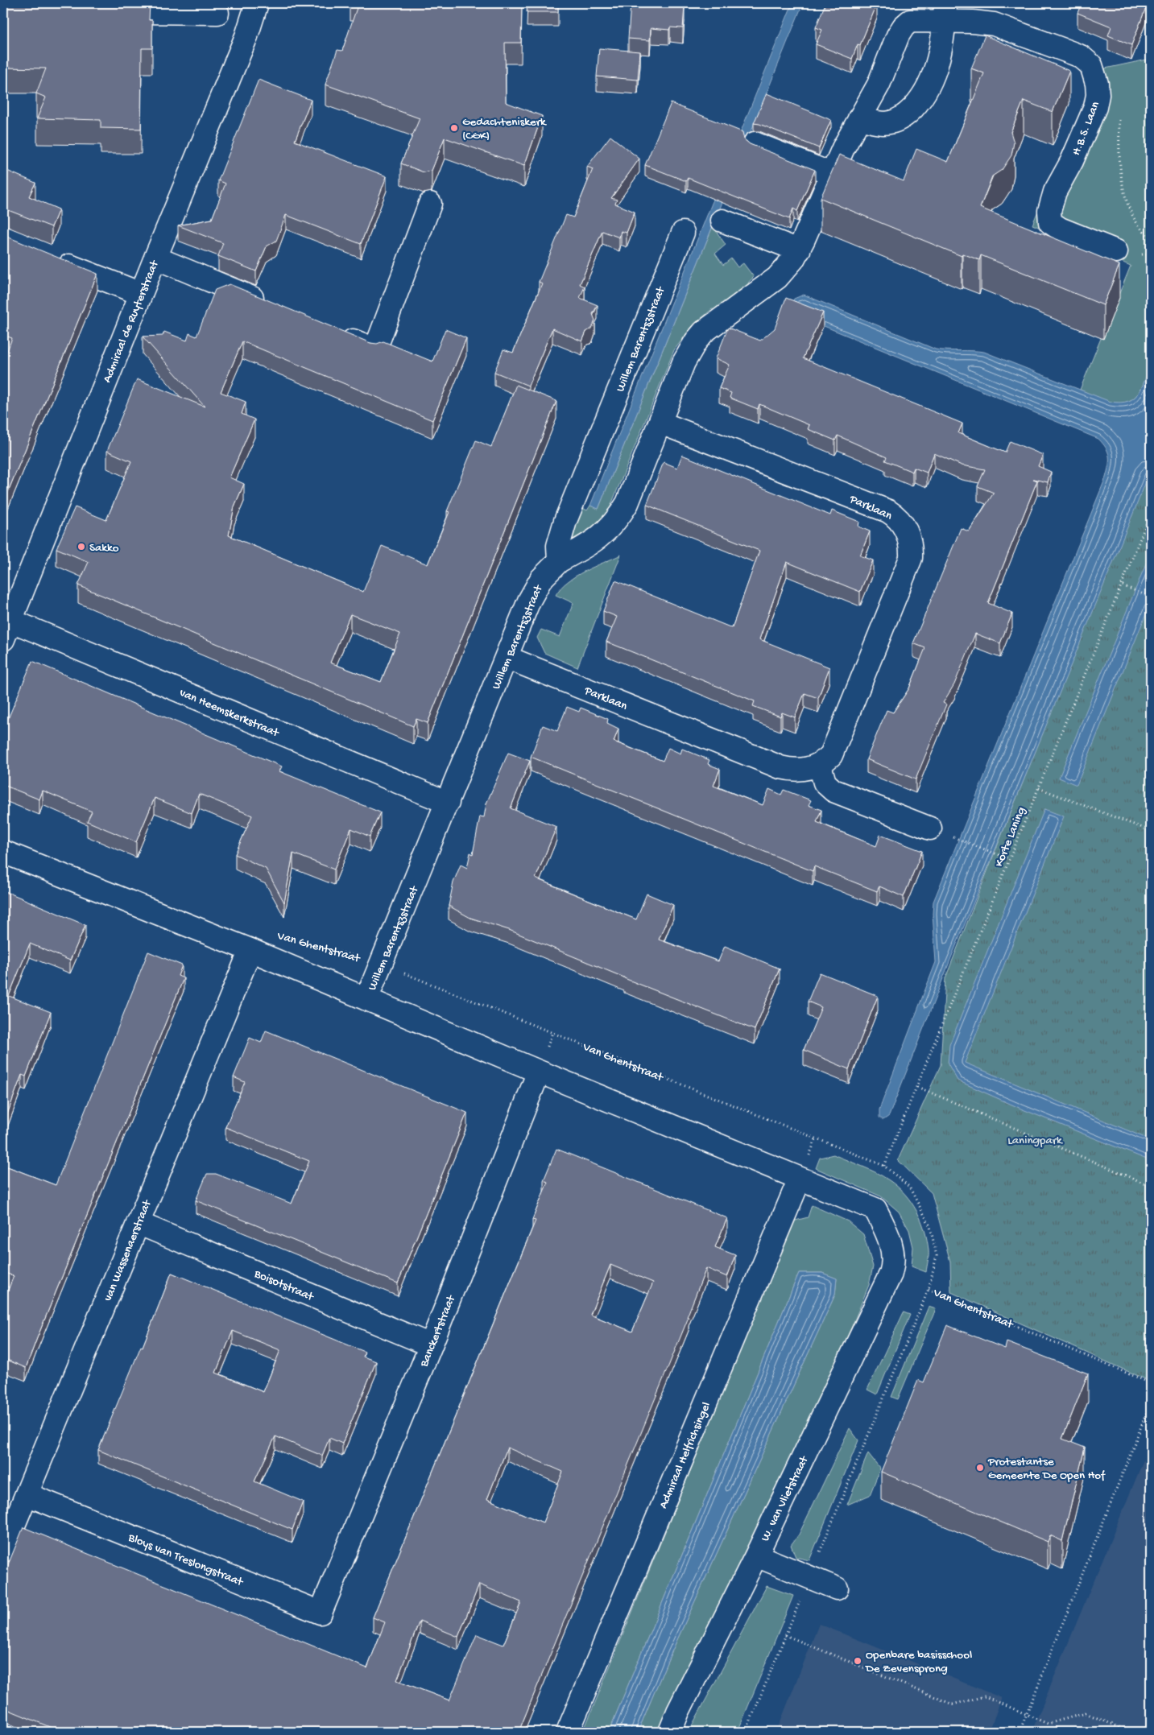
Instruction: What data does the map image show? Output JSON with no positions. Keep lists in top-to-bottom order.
{
  "streets": {
    "street": [
      "H.B.S. Laan",
      "Admiraal de Ruyterstraat",
      "Willem Barentszstraat",
      "Parklaan",
      "van Heemskerkstraat",
      "van Wassenaerstraat",
      "Boisotstraat",
      "Banckertstraat",
      "Admiraal Helfrichsingel",
      "W. van Vlietstraat",
      "Bloys van Treslongstraat"
    ],
    "path": ["Korte Laning", "Van Ghentstraat"]
  },
  "crossings": [
    ["H.B.S. Laan", "Parklaan"],
    ["Admiraal de Ruyterstraat", "van Heemskerkstraat"],
    ["Willem Barentszstraat", "Parklaan"],
    ["Willem Barentszstraat", "van Heemskerkstraat"],
    ["Willem Barentszstraat", "Van Ghentstraat"],
    ["Korte Laning", "Van Ghentstraat"],
    ["van Wassenaerstraat", "Boisotstraat"],
    ["van Wassenaerstraat", "Bloys van Treslongstraat"],
    ["Boisotstraat", "Banckertstraat"],
    ["Banckertstraat", "Bloys van Treslongstraat"],
    ["Admiraal Helfrichsingel", "W. van Vlietstraat"]
  ],
  "parks": ["Laningpark"],
  "places": [
    "Gedachteniskerk (CGK)",
    "Sakko",
    "Protestantse Gemeente De Open Hof",
    "Openbare basisschool De Zevensprong"
  ]
}
